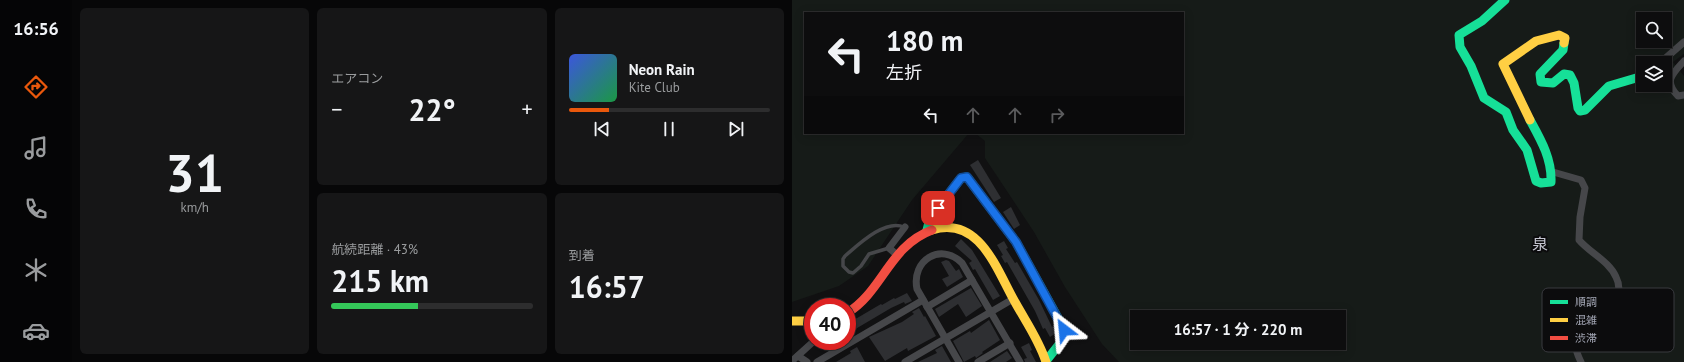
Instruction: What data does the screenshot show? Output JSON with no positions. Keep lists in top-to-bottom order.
{
  "districts": ["泉"],
  "legend": ["順調", "混雑", "渋滞"],
  "page": {
    "tabs": "16:56",
    "tile": [
      ["31", "km/h"],
      "エアコン",
      ["航続距離 · 43%", "215 km"],
      ["到着", "16:57"]
    ],
    "turn": ["180 m", "左折"],
    "song": ["Neon Rain", "Kite Club"],
    "heat": ["−", "22°", "+"],
    "limit": "40",
    "trip": "16:57 · 1 分 · 220 m"
  }
}
